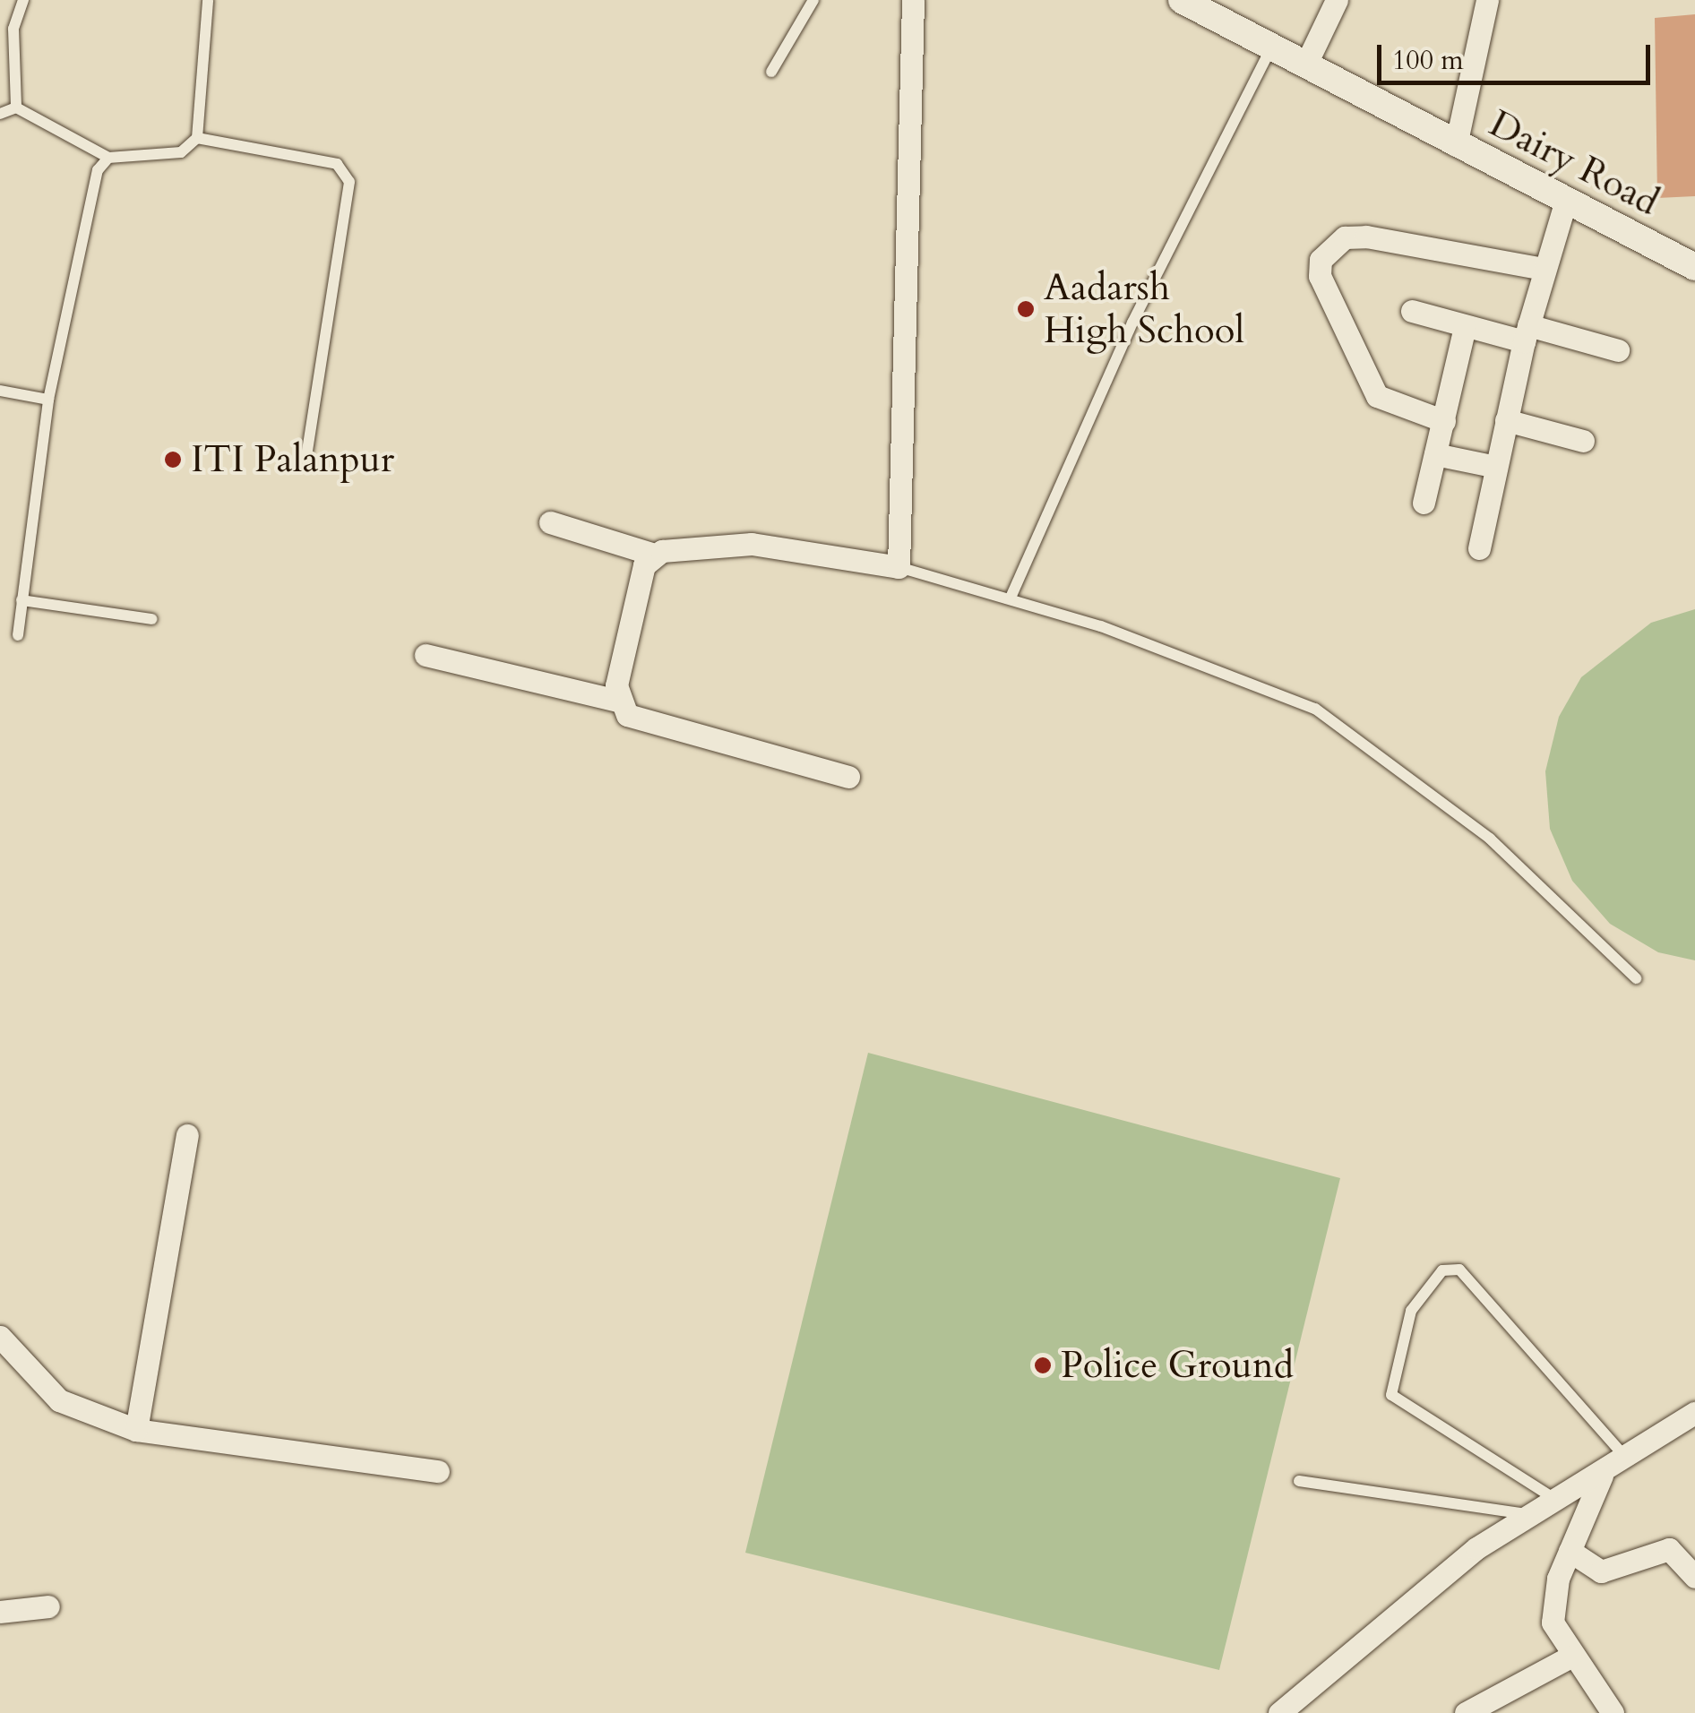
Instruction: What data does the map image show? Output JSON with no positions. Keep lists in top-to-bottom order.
{
  "streets": {
    "street": ["Dairy Road"]
  },
  "places": ["Aadarsh High School", "ITI Palanpur", "Police Ground"],
  "scale_bar": "100 m"
}
